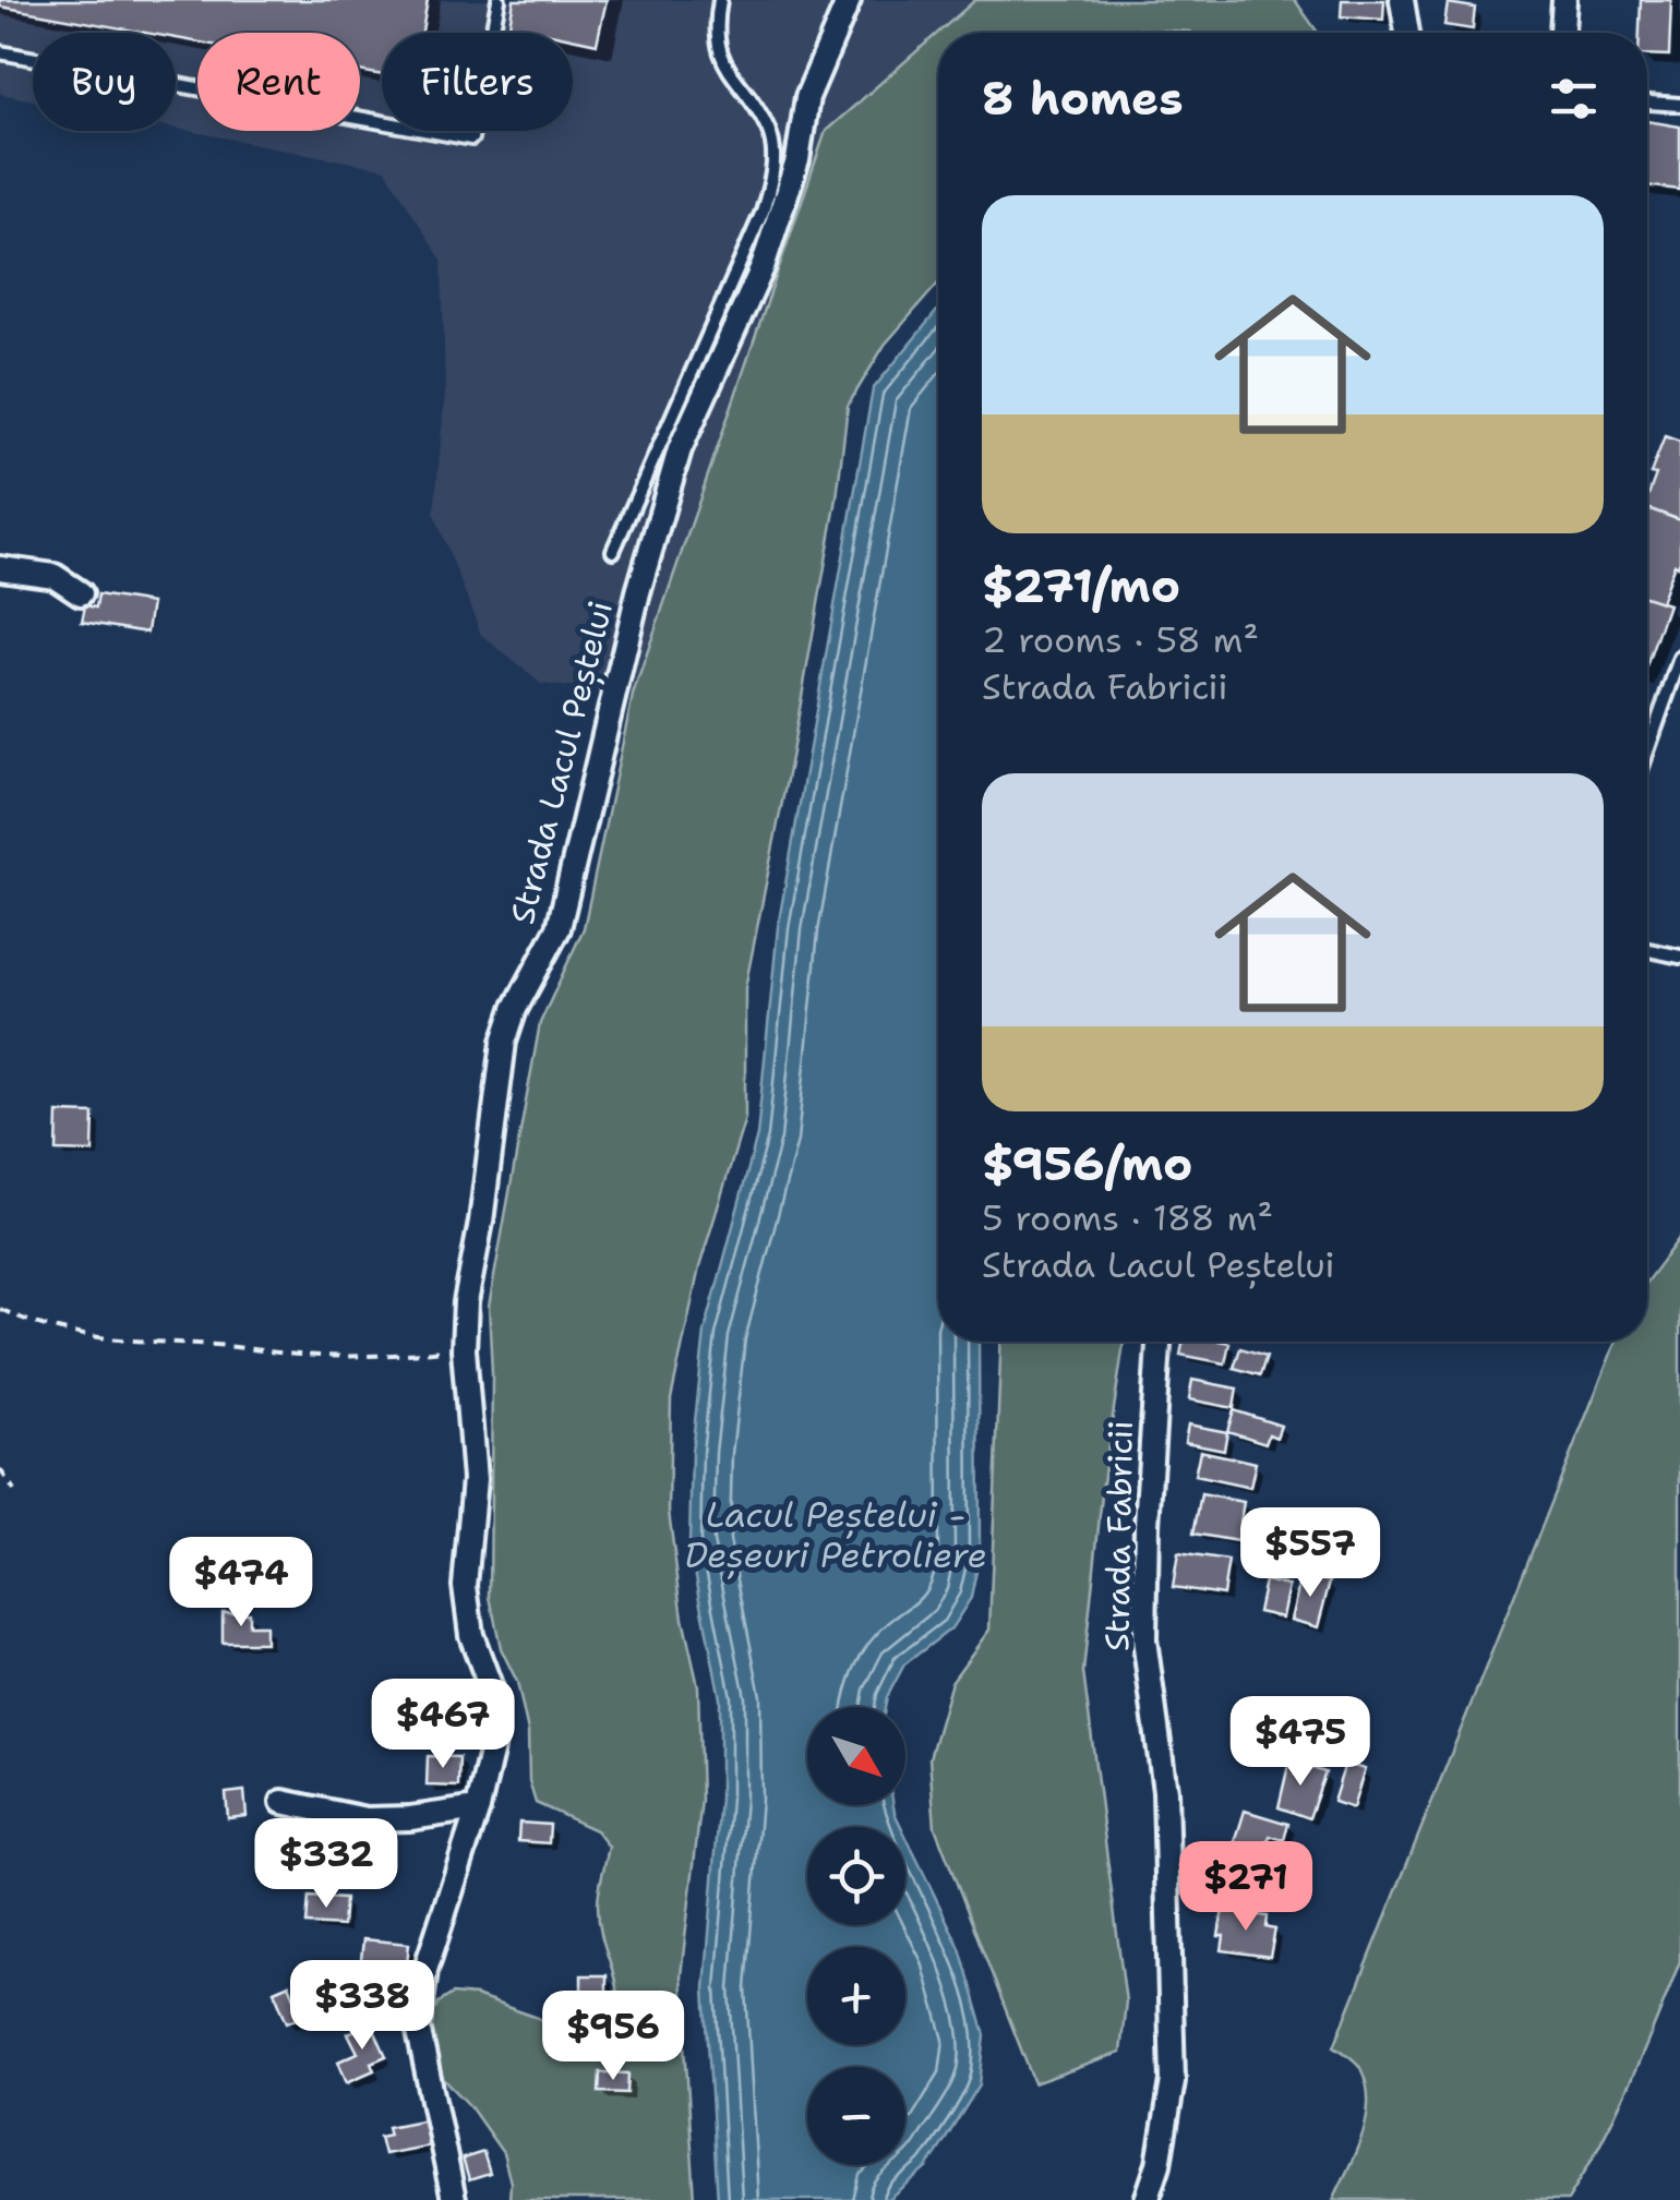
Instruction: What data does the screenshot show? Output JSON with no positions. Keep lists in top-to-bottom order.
{
  "streets": {
    "street": ["Strada Lacul Peștelui", "Strada Fabricii"]
  },
  "water": ["Lacul Peștelui - Deșeuri Petroliere"],
  "north": "bottom right",
  "page": {
    "chip": ["Buy", "Rent", "Filters"],
    "heading": "8 homes",
    "list": [
      {
        "name": "$271/mo",
        "note": "2 rooms · 58 m² · Strada Fabricii"
      },
      {
        "name": "$956/mo",
        "note": "5 rooms · 188 m² · Strada Lacul Peștelui"
      }
    ],
    "price": [
      "$557",
      "$474",
      "$467",
      "$475",
      "$332",
      "$271",
      "$338",
      "$956"
    ],
    "map_buttons": ["+", "−"]
  }
}
